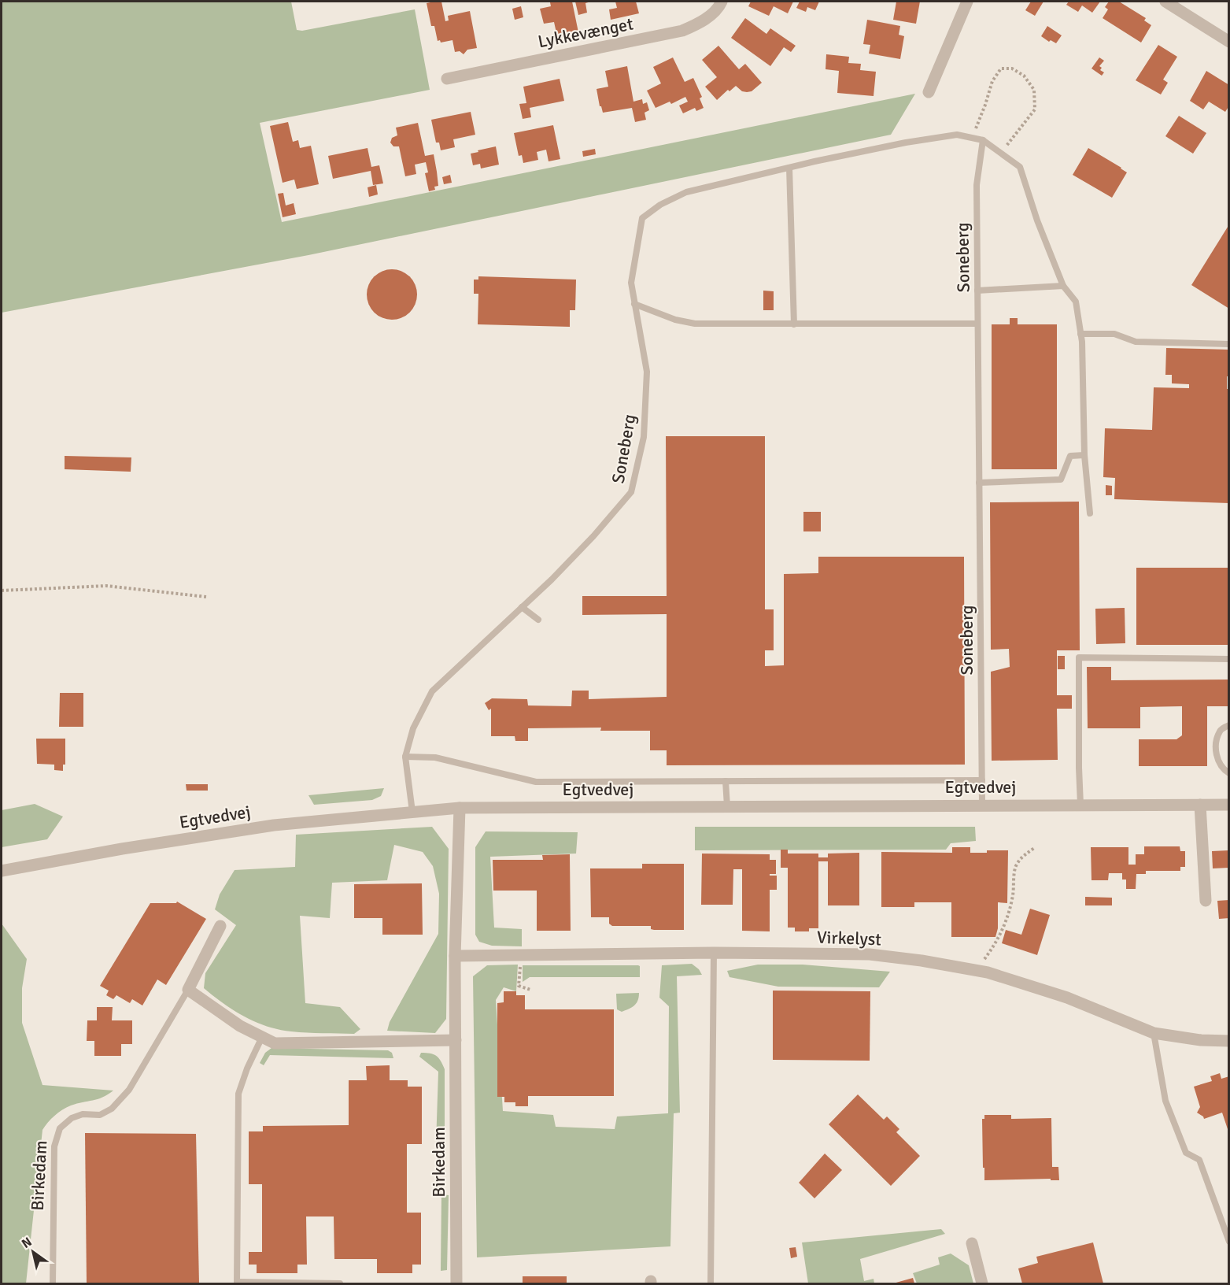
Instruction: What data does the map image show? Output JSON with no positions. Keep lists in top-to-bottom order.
{
  "streets": {
    "street": [
      "Lykkevænget",
      "Egtvedvej",
      "Virkelyst",
      "Birkedam"
    ],
    "lane": ["Soneberg"]
  },
  "crossings": [
    ["Soneberg", "Egtvedvej"],
    ["Egtvedvej", "Birkedam"],
    ["Virkelyst", "Birkedam"]
  ],
  "north": "top left"
}
